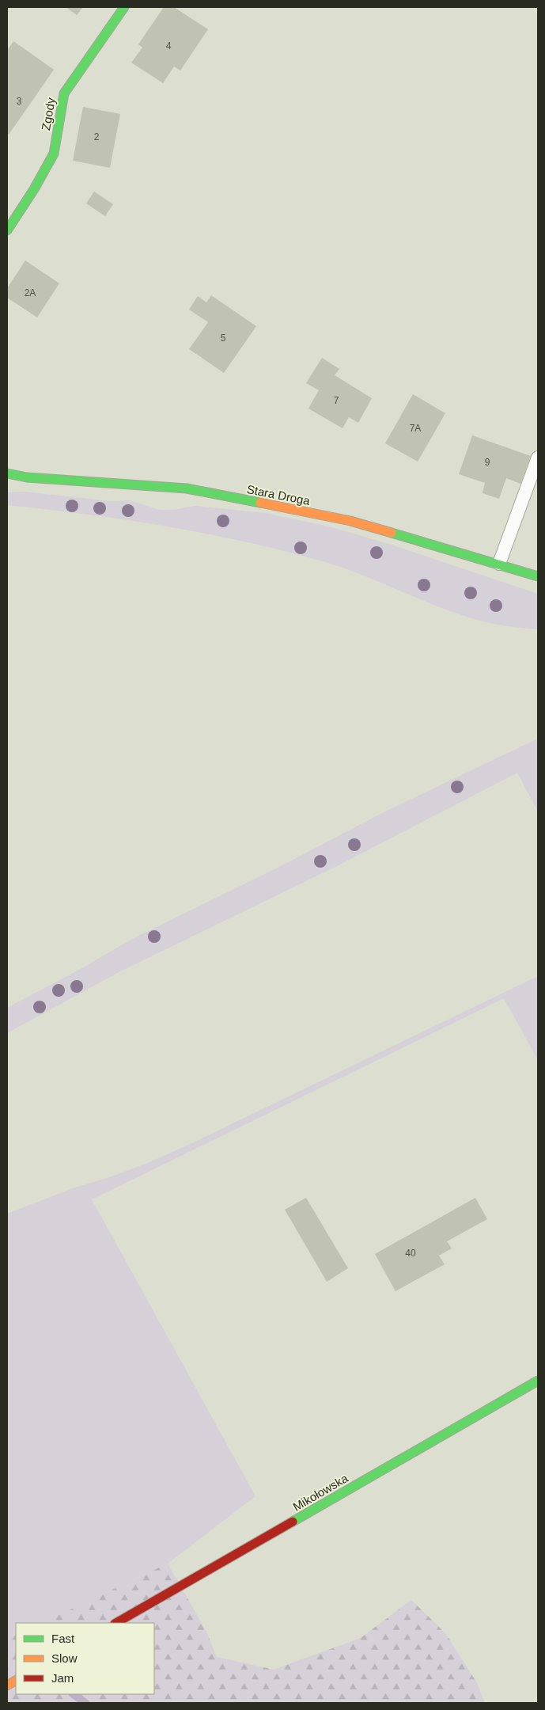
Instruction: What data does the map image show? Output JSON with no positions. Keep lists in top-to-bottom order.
{
  "streets": {
    "street": ["Zgody", "Stara Droga", "Mikołowska"]
  },
  "house_numbers": [
    "4",
    "3",
    "2",
    "2A",
    "5",
    "7",
    "7A",
    "9",
    "40"
  ],
  "legend": ["Fast", "Slow", "Jam"]
}
